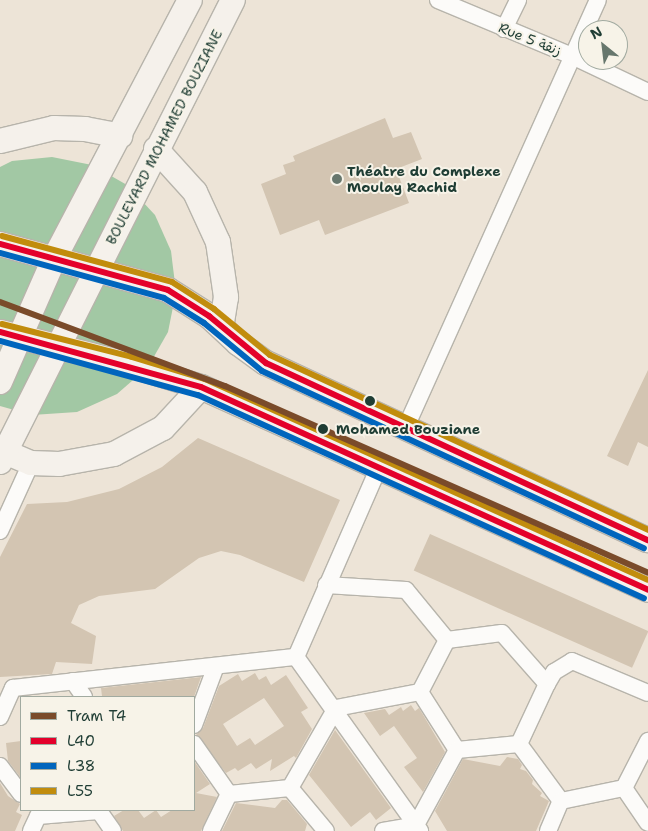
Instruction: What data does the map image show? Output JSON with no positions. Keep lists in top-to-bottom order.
{
  "streets": {
    "main road": ["BOULEVARD MOHAMED BOUZIANE"],
    "street": ["Rue 5 زنقة"]
  },
  "places": ["Théatre du Complexe Moulay Rachid", "Mohamed Bouziane"],
  "lines": [
    "transit line L55",
    "transit line L40",
    "transit line L38",
    "tram line T4"
  ],
  "legend": [
    "Tram T4",
    "L40",
    "L38",
    "L55"
  ],
  "north": "top left"
}
